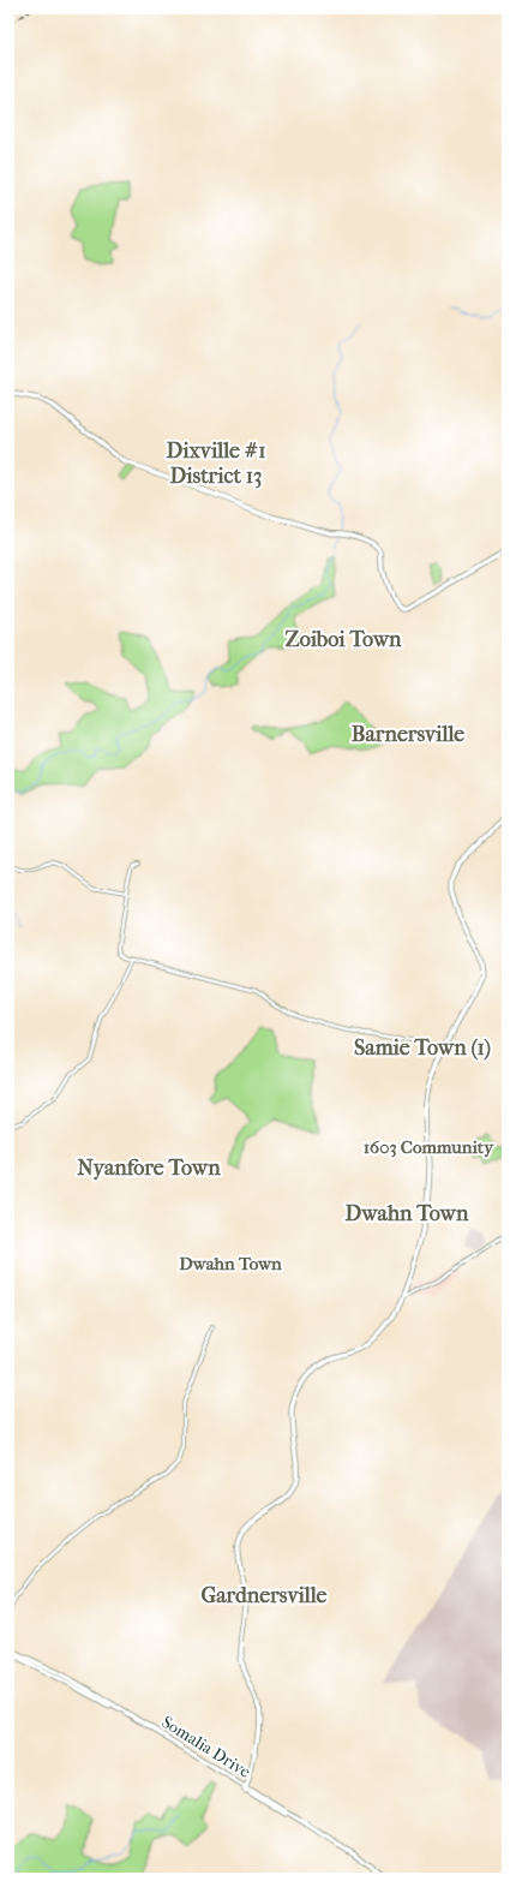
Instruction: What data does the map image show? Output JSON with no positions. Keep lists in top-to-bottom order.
{
  "streets": {
    "main road": ["Somalia Drive"]
  },
  "districts": [
    "Dixville #1 District 13",
    "Zoiboi Town",
    "Barnersville",
    "Samie Town (1)",
    "1603 Community",
    "Nyanfore Town",
    "Dwahn Town",
    "Dwahn Town",
    "Gardnersville"
  ]
}
